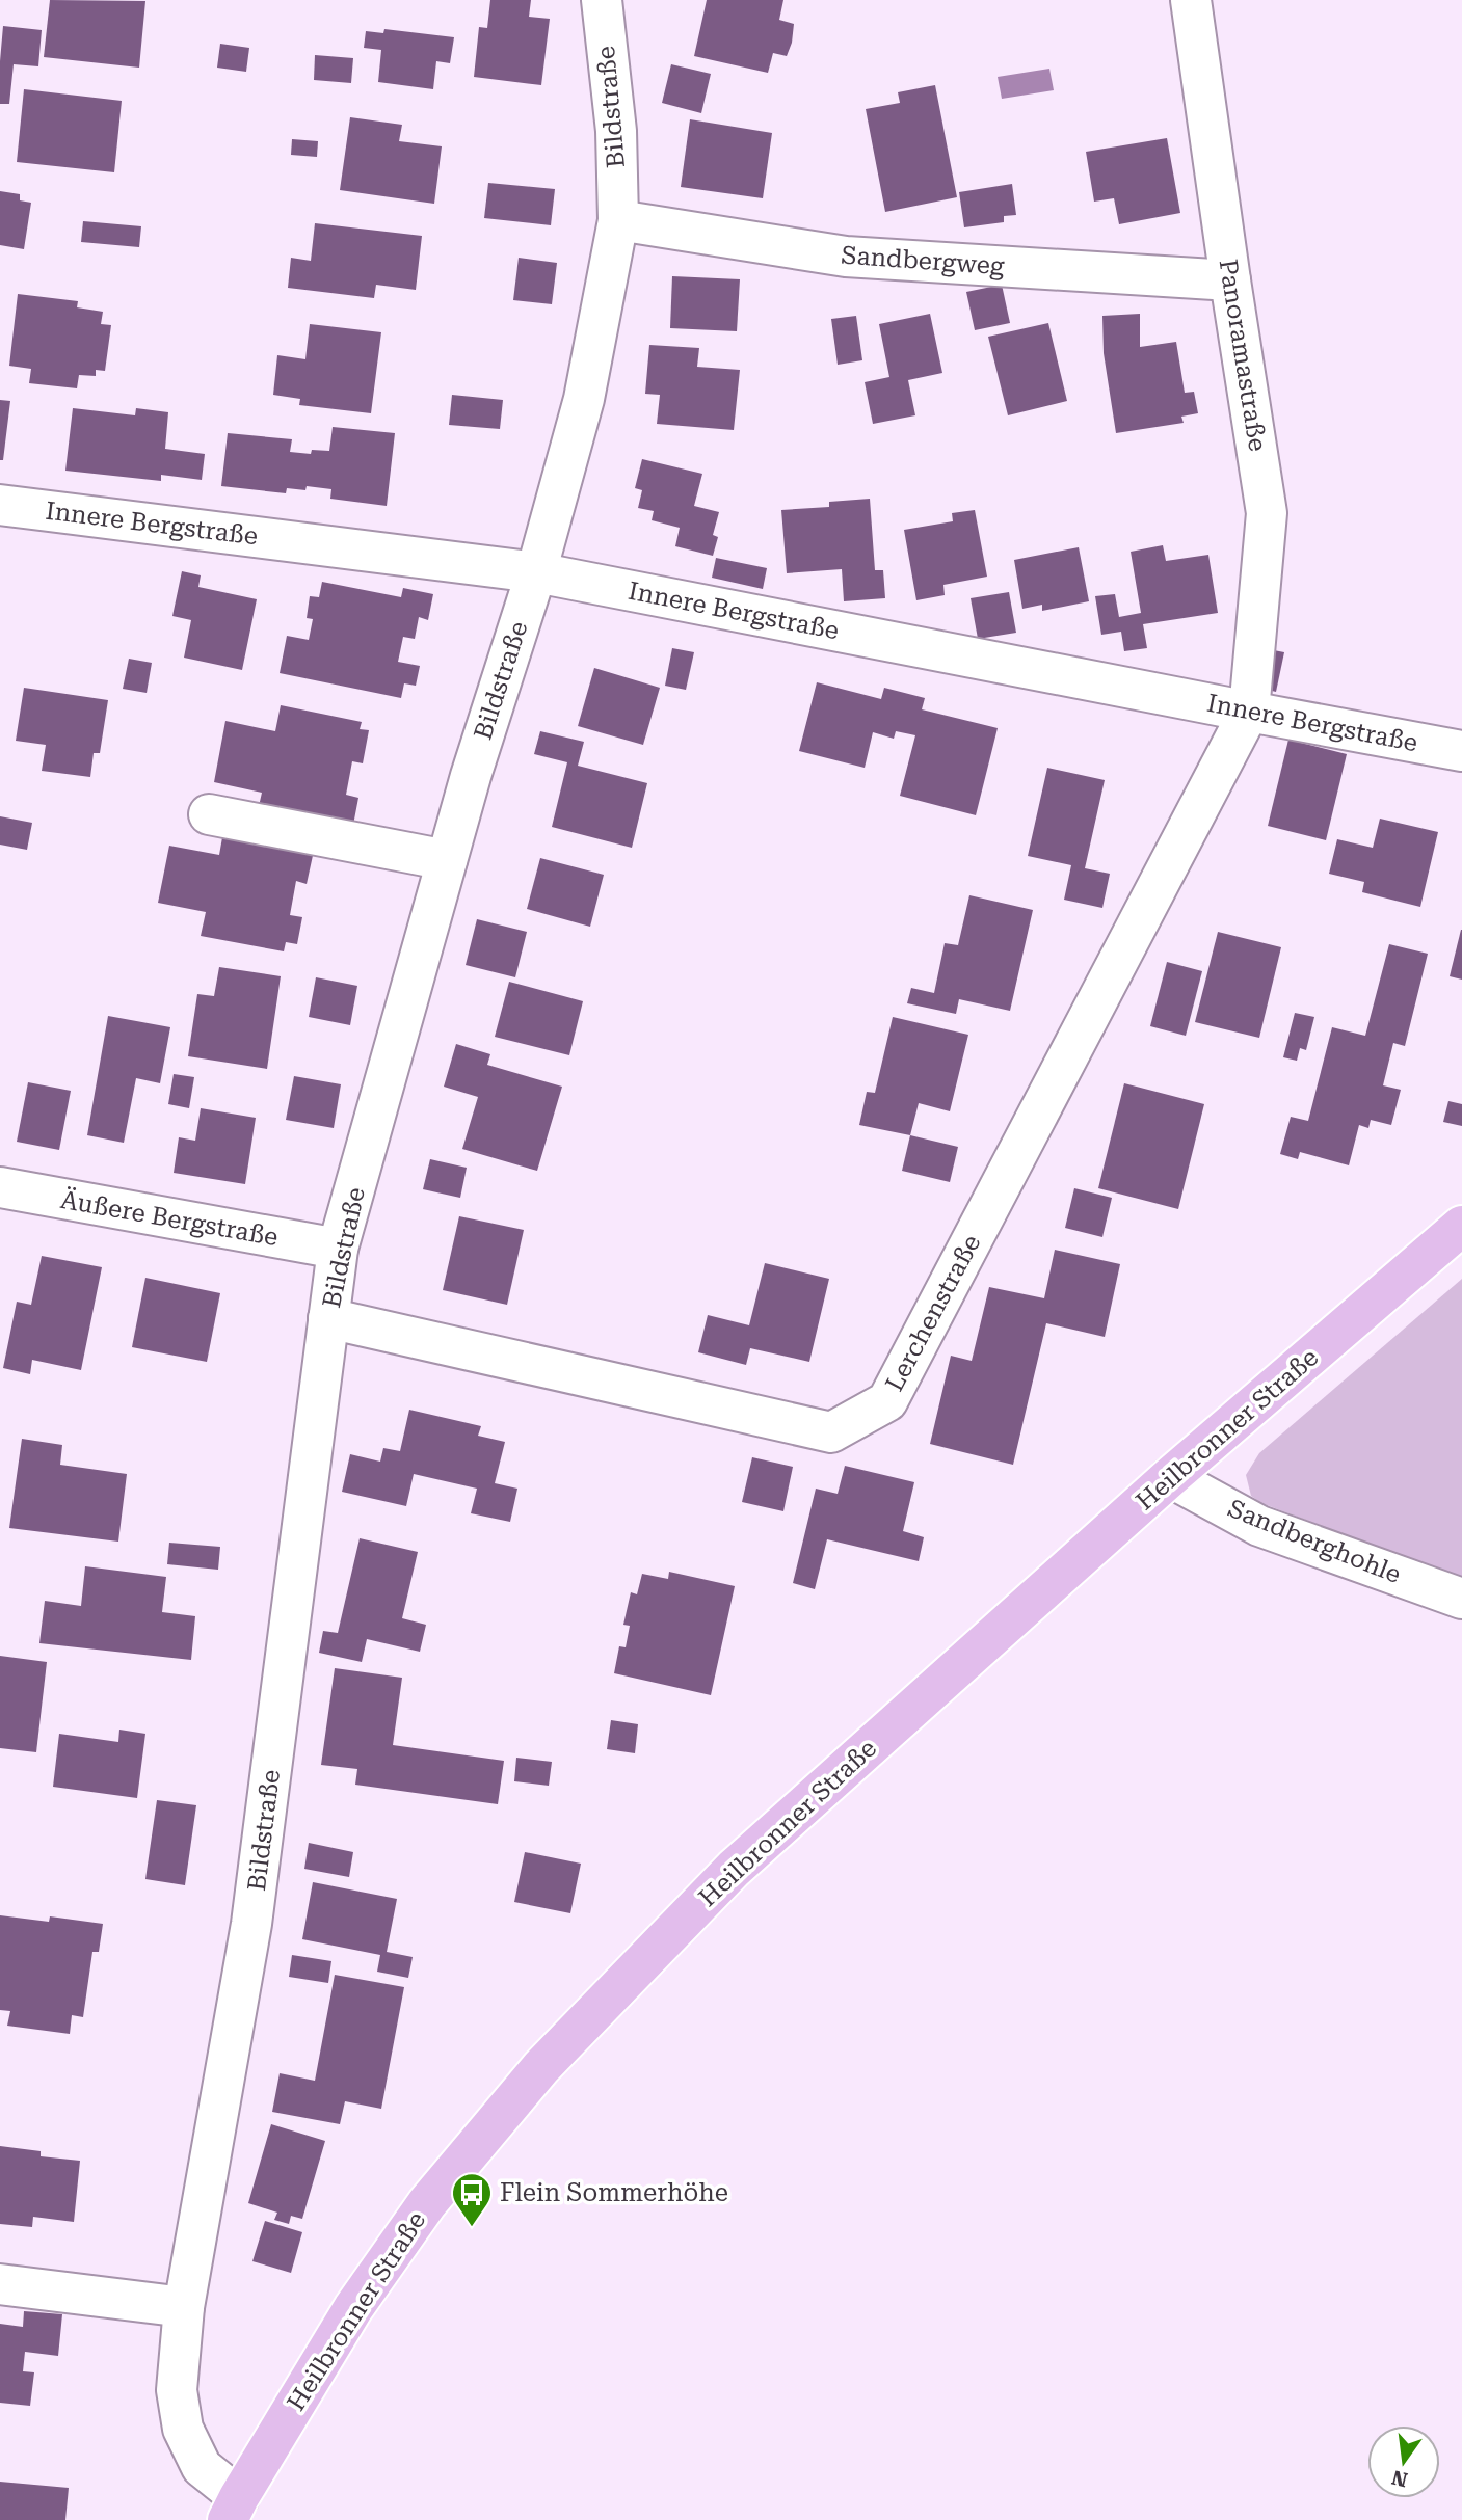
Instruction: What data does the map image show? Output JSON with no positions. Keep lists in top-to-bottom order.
{
  "streets": {
    "main road": ["Heilbronner Straße"],
    "street": [
      "Bildstraße",
      "Sandbergweg",
      "Panoramastraße",
      "Innere Bergstraße",
      "Äußere Bergstraße",
      "Lerchenstraße",
      "Sandberghohle"
    ]
  },
  "crossings": [
    ["Bildstraße", "Sandbergweg"],
    ["Bildstraße", "Innere Bergstraße"],
    ["Bildstraße", "Äußere Bergstraße"],
    ["Bildstraße", "Lerchenstraße"],
    ["Bildstraße", "Heilbronner Straße"],
    ["Sandbergweg", "Panoramastraße"],
    ["Panoramastraße", "Innere Bergstraße"],
    ["Panoramastraße", "Lerchenstraße"],
    ["Innere Bergstraße", "Lerchenstraße"],
    ["Heilbronner Straße", "Sandberghohle"]
  ],
  "places": {
    "bus stop": ["Flein Sommerhöhe"]
  },
  "north": "bottom"
}
